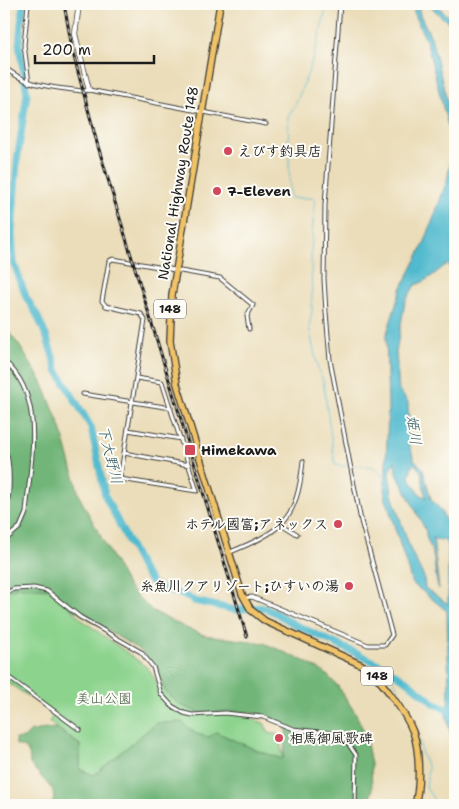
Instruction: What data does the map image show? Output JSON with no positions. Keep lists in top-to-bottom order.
{
  "streets": {
    "highway": ["National Highway Route 148", "148"]
  },
  "water": ["姫川", "下大野川"],
  "parks": ["美山公園"],
  "places": {
    "other": [
      "えびす釣具店",
      "7-Eleven",
      "ホテル國富;アネックス",
      "糸魚川クアリゾート;ひすいの湯",
      "相馬御風歌碑"
    ],
    "transit": ["Himekawa"]
  },
  "scale_bar": "200 m"
}
